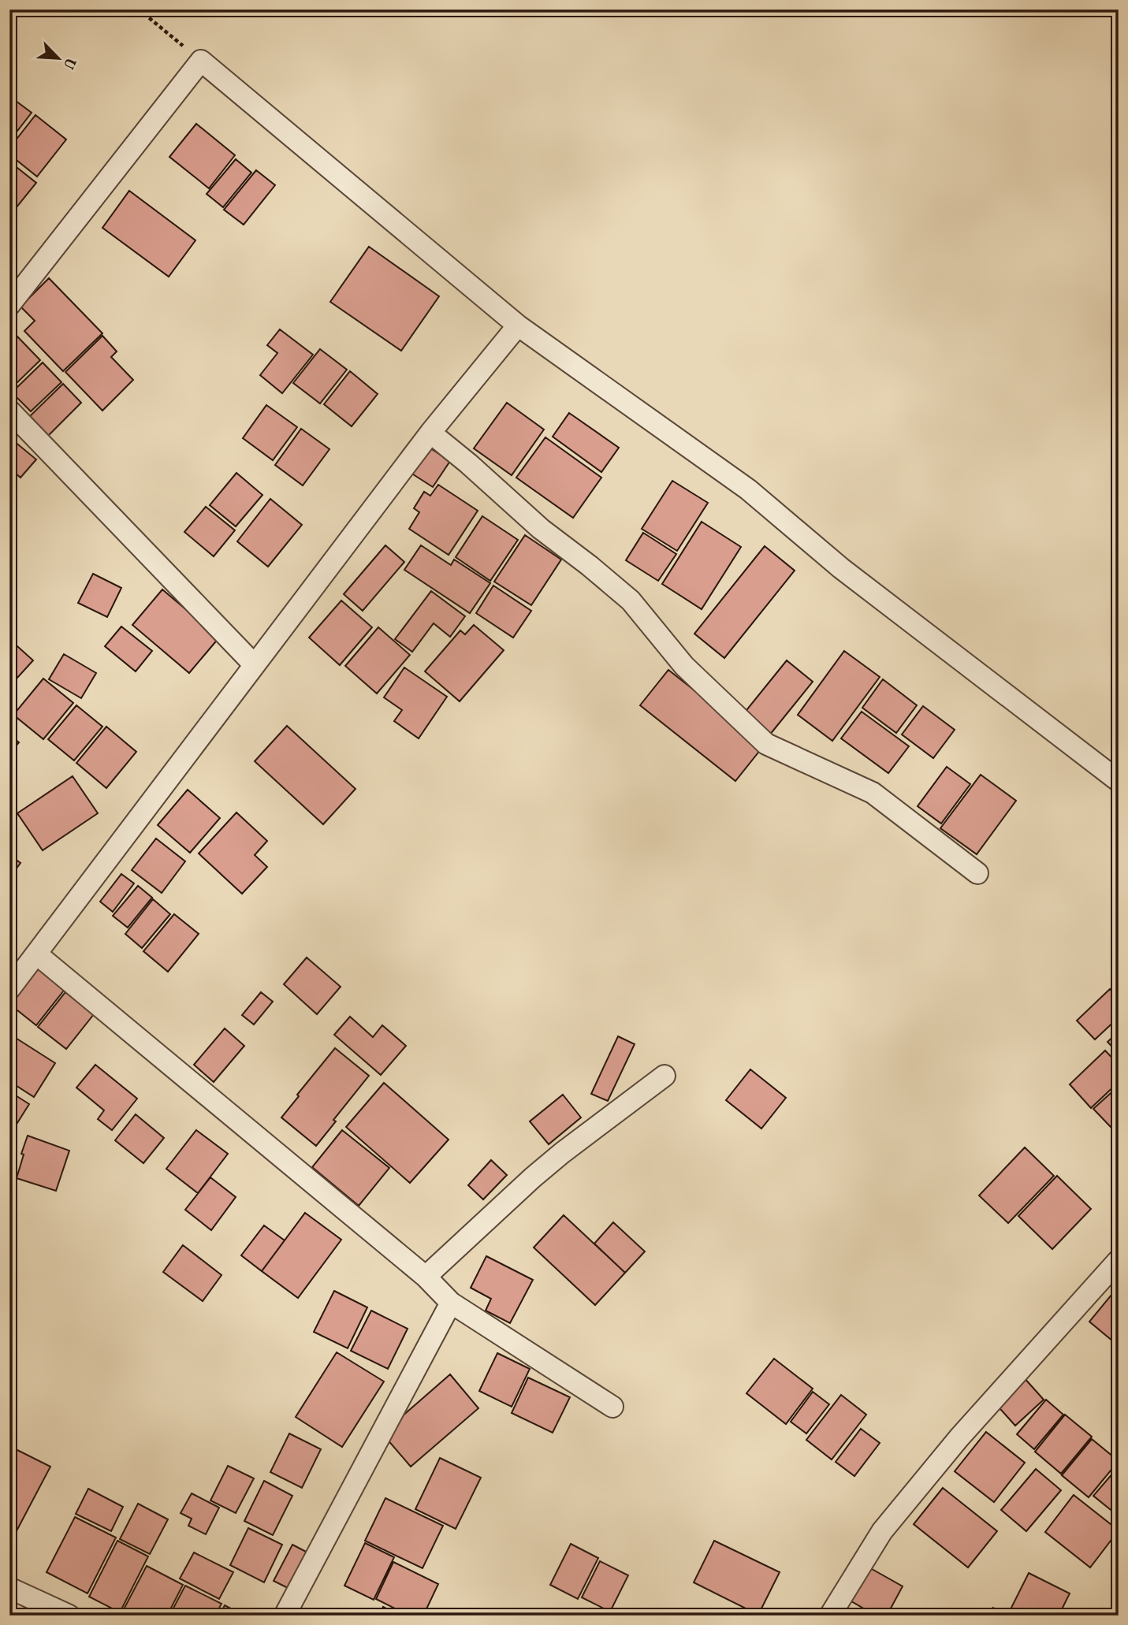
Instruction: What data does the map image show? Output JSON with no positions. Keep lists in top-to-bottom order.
{
  "north": "bottom right"
}
